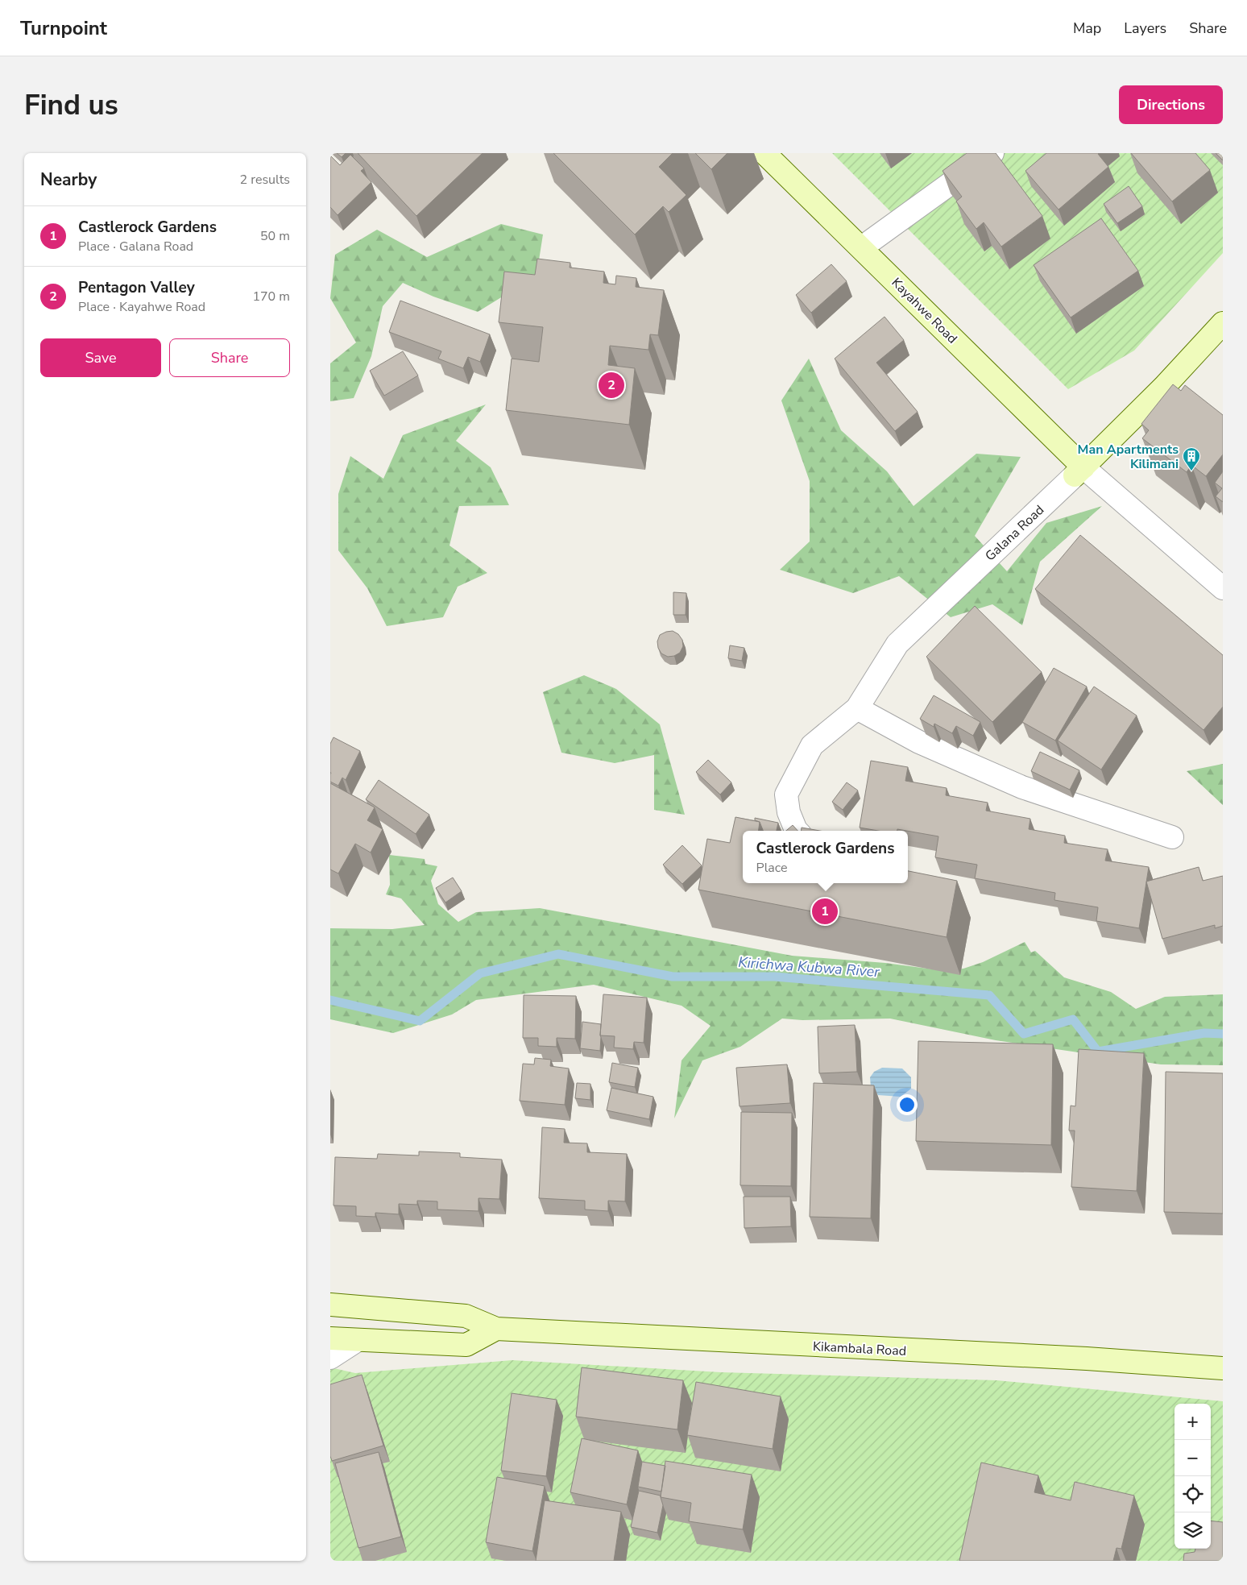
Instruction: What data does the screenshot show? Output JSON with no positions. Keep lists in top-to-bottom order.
{
  "streets": {
    "main road": ["Kayahwe Road", "Galana Road", "Kikambala Road"]
  },
  "crossings": [
    ["Kayahwe Road", "Galana Road"]
  ],
  "water": ["Kirichwa Kubwa River"],
  "places": {
    "building": ["Man Apartments Kilimani"]
  },
  "page": {
    "header": "Turnpoint",
    "nav": ["Map", "Layers", "Share"],
    "buttons": [
      "Directions",
      ["Save", "Share"]
    ],
    "title": "Find us",
    "heading": ["Nearby", "2 results"],
    "list": [
      {
        "mark": "1",
        "name": "Castlerock Gardens",
        "note": "Place · Galana Road",
        "value": "50 m"
      },
      {
        "mark": "2",
        "name": "Pentagon Valley",
        "note": "Place · Kayahwe Road",
        "value": "170 m"
      }
    ],
    "pins": ["2", "1"],
    "popup": ["Castlerock Gardens", "Place"],
    "map_buttons": ["+", "−"]
  }
}
